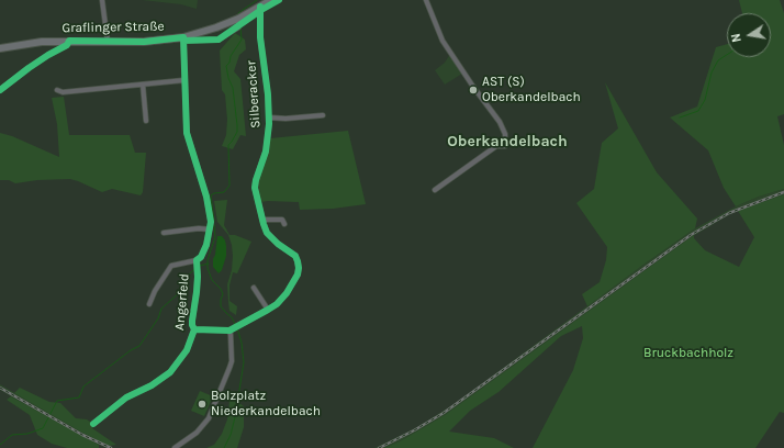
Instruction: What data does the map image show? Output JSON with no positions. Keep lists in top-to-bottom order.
{
  "streets": {
    "main road": ["Graflinger Straße"],
    "street": ["Silberacker", "Angerfeld"]
  },
  "crossings": [
    ["Graflinger Straße", "Silberacker"],
    ["Graflinger Straße", "Angerfeld"]
  ],
  "districts": ["Oberkandelbach"],
  "parks": ["Bruckbachholz"],
  "places": ["AST (S) Oberkandelbach", "Bolzplatz Niederkandelbach"],
  "north": "left"
}
